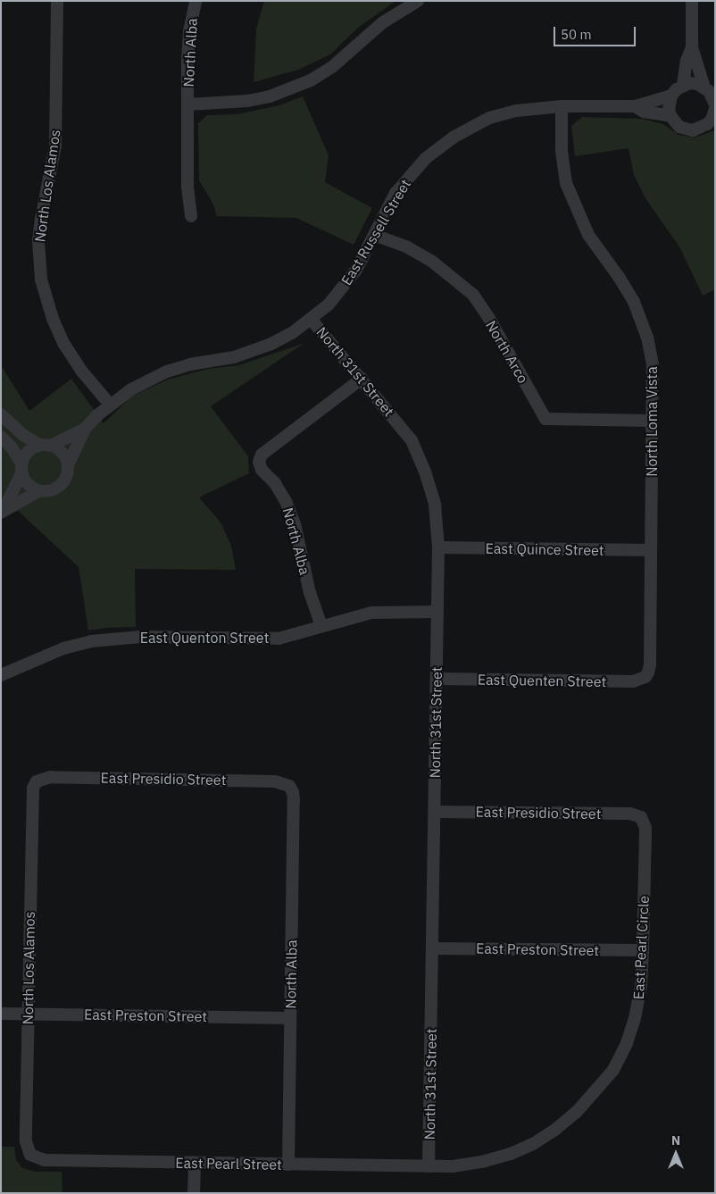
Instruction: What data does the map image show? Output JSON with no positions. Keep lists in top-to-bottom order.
{
  "streets": {
    "street": [
      "North Alba",
      "North Los Alamos",
      "East Russell Street",
      "North Arco",
      "North 31st Street",
      "North Loma Vista",
      "East Quince Street",
      "East Quenton Street",
      "East Quenten Street",
      "East Presidio Street",
      "East Pearl Circle",
      "East Preston Street",
      "East Pearl Street"
    ]
  },
  "crossings": [
    ["North Alba", "North 31st Street"],
    ["North Alba", "East Quenton Street"],
    ["North Alba", "East Presidio Street"],
    ["North Alba", "East Preston Street"],
    ["North Alba", "East Pearl Street"],
    ["North Los Alamos", "East Russell Street"],
    ["North Los Alamos", "East Presidio Street"],
    ["North Los Alamos", "East Preston Street"],
    ["North Los Alamos", "East Pearl Street"],
    ["East Russell Street", "North Arco"],
    ["East Russell Street", "North 31st Street"],
    ["East Russell Street", "North Loma Vista"],
    ["North Arco", "North Loma Vista"],
    ["North 31st Street", "East Quince Street"],
    ["North 31st Street", "East Quenton Street"],
    ["North 31st Street", "East Quenten Street"],
    ["North 31st Street", "East Presidio Street"],
    ["North 31st Street", "East Pearl Circle"],
    ["North 31st Street", "East Preston Street"],
    ["North 31st Street", "East Pearl Street"],
    ["North Loma Vista", "East Quince Street"],
    ["North Loma Vista", "East Quenten Street"],
    ["East Presidio Street", "East Pearl Circle"],
    ["East Pearl Circle", "East Preston Street"],
    ["East Pearl Circle", "East Pearl Street"]
  ],
  "scale_bar": "50 m",
  "north": "top"
}
